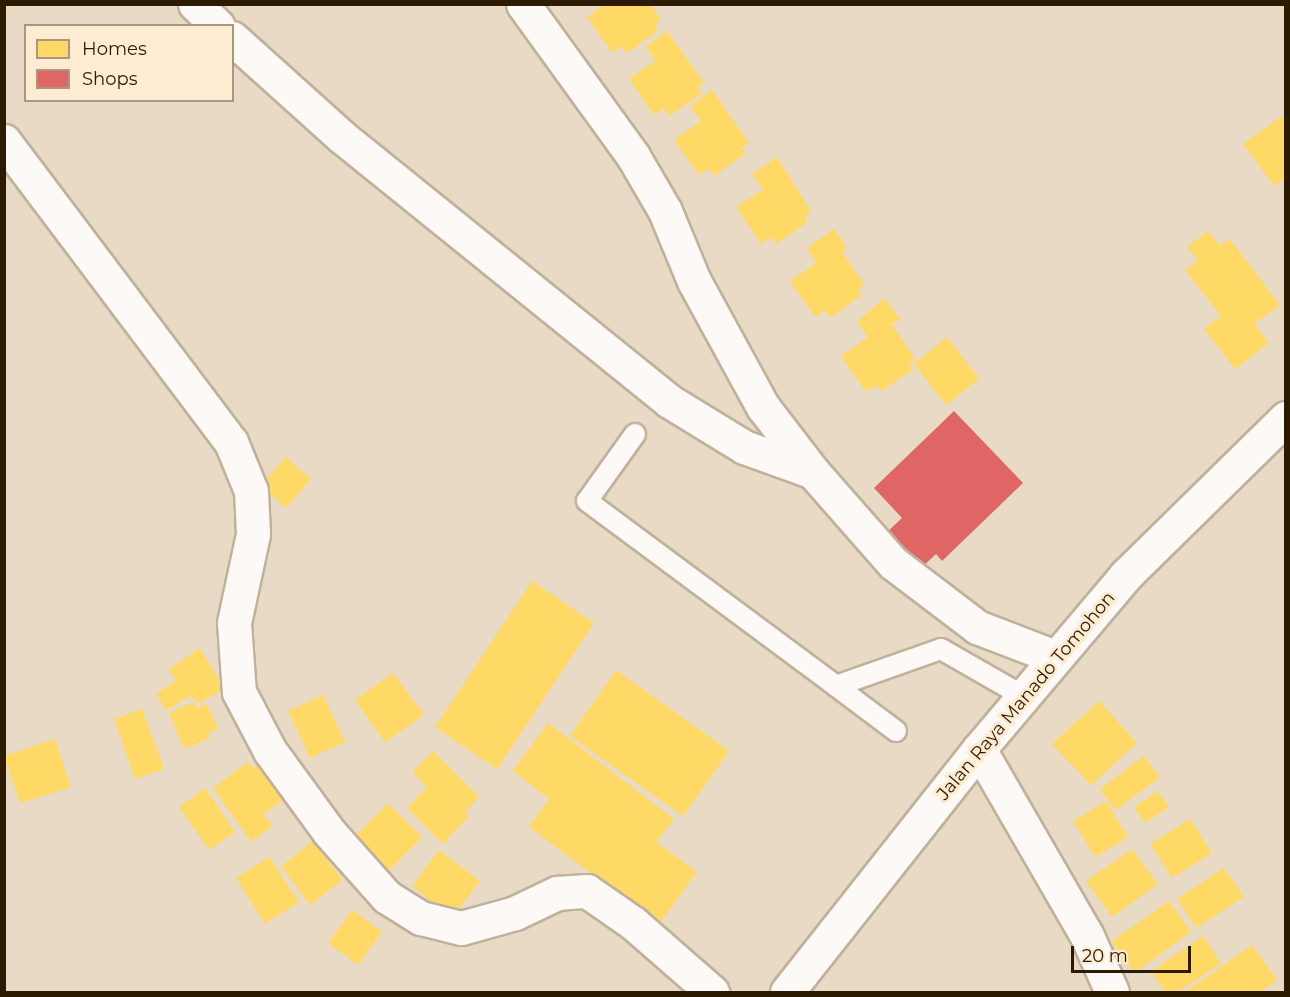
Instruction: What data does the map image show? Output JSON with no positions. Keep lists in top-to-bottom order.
{
  "streets": {
    "main road": ["Jalan Raya Manado Tomohon"]
  },
  "legend": ["Homes", "Shops"],
  "scale_bar": "20 m"
}
